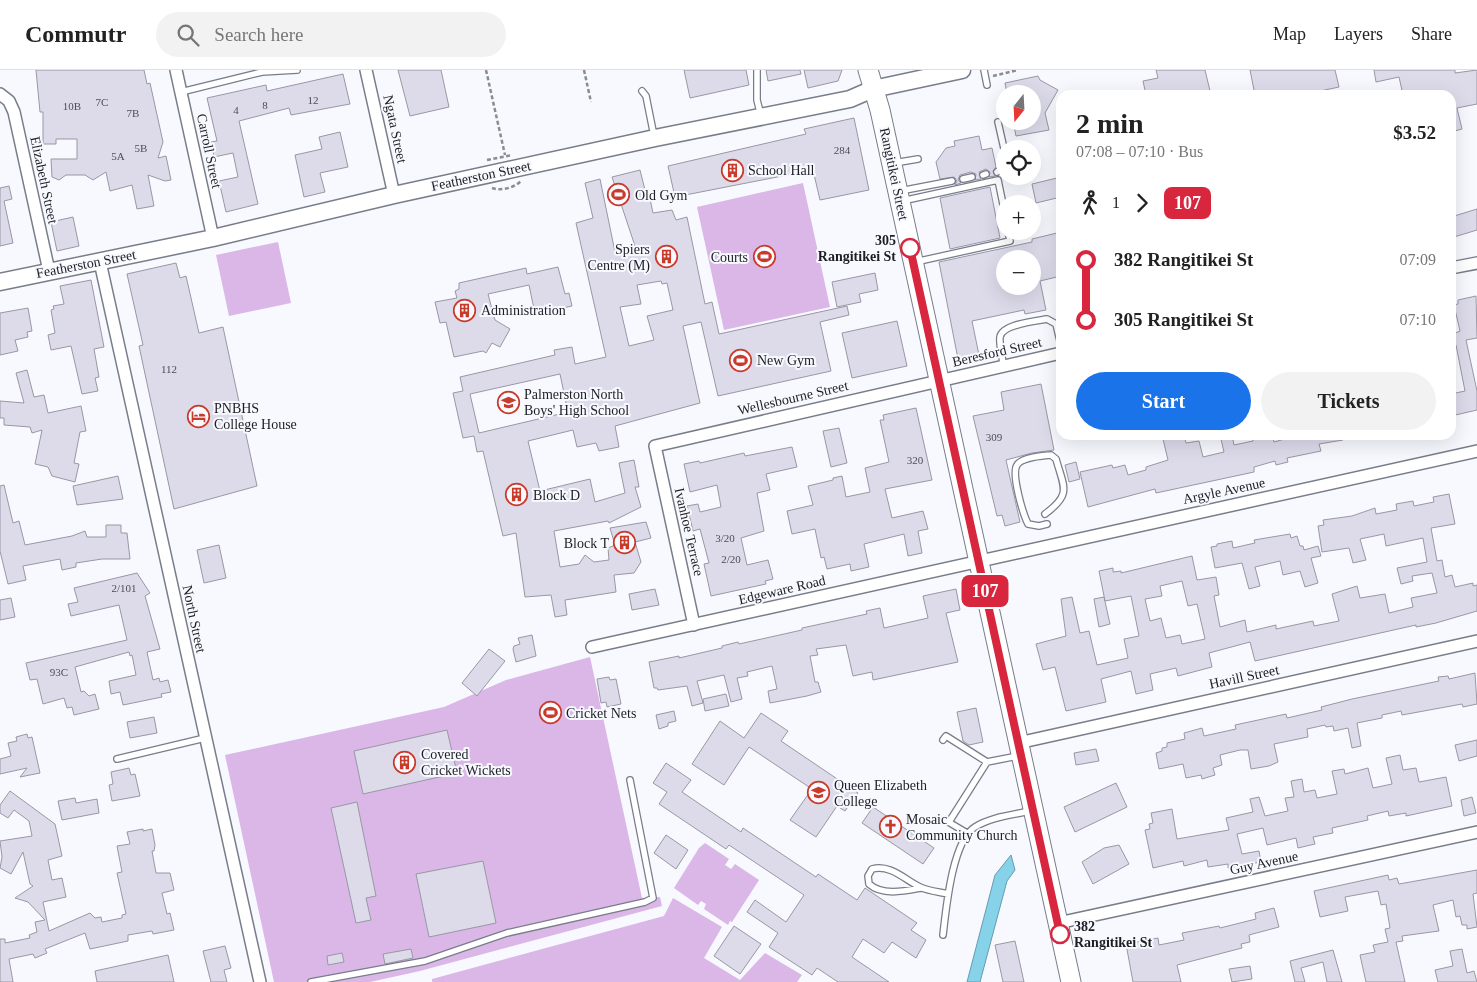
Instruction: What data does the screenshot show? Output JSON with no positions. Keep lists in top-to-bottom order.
{
  "streets": {
    "highway": ["Rangitikei Street"],
    "main road": ["Featherston Street"],
    "street": [
      "Ngata Street",
      "Carroll Street",
      "Elizabeth Street",
      "Beresford Street",
      "Wellesbourne Street",
      "Argyle Avenue",
      "Ivanhoe Terrace",
      "Edgeware Road",
      "North Street",
      "Havill Street",
      "Guy Avenue"
    ]
  },
  "crossings": [
    ["Ngata Street", "Featherston Street"],
    ["Carroll Street", "Featherston Street"],
    ["Rangitikei Street", "Featherston Street"],
    ["Rangitikei Street", "Beresford Street"],
    ["Rangitikei Street", "Wellesbourne Street"],
    ["Rangitikei Street", "Argyle Avenue"],
    ["Rangitikei Street", "Edgeware Road"],
    ["Rangitikei Street", "Havill Street"],
    ["Rangitikei Street", "Guy Avenue"],
    ["Featherston Street", "Elizabeth Street"],
    ["Featherston Street", "North Street"],
    ["Beresford Street", "Wellesbourne Street"],
    ["Wellesbourne Street", "Ivanhoe Terrace"],
    ["Argyle Avenue", "Edgeware Road"],
    ["Ivanhoe Terrace", "Edgeware Road"]
  ],
  "places": {
    "building": [
      "School Hall",
      "Spiers Centre (M)",
      "Administration",
      "Block D",
      "Block T",
      "Covered Cricket Wickets"
    ],
    "sports": [
      "Old Gym",
      "Courts",
      "New Gym",
      "Cricket Nets"
    ],
    "other": ["305 Rangitikei St", "382 Rangitikei St"],
    "school or university": ["Palmerston North Boys' High School", "Queen Elizabeth College"],
    "hotel": ["PNBHS College House"],
    "church": ["Mosaic Community Church"]
  },
  "lines": ["bus line 107"],
  "house_numbers": [
    "12",
    "7C",
    "8",
    "10B",
    "4",
    "7B",
    "5B",
    "284",
    "5A",
    "112",
    "309",
    "320",
    "3/20",
    "2/20",
    "2/101",
    "93C"
  ],
  "north": "bottom",
  "page": {
    "header": "Commutr",
    "search": "Search here",
    "nav": ["Map", "Layers", "Share"],
    "on_map": "107",
    "map_buttons": ["+", "−"],
    "heading": ["2 min", "07:08 – 07:10 · Bus", "$3.52"],
    "legs": ["1", "107"],
    "list": [
      {
        "name": "382 Rangitikei St",
        "value": "07:09"
      },
      {
        "name": "305 Rangitikei St",
        "value": "07:10"
      }
    ],
    "buttons": ["Start", "Tickets"]
  }
}
